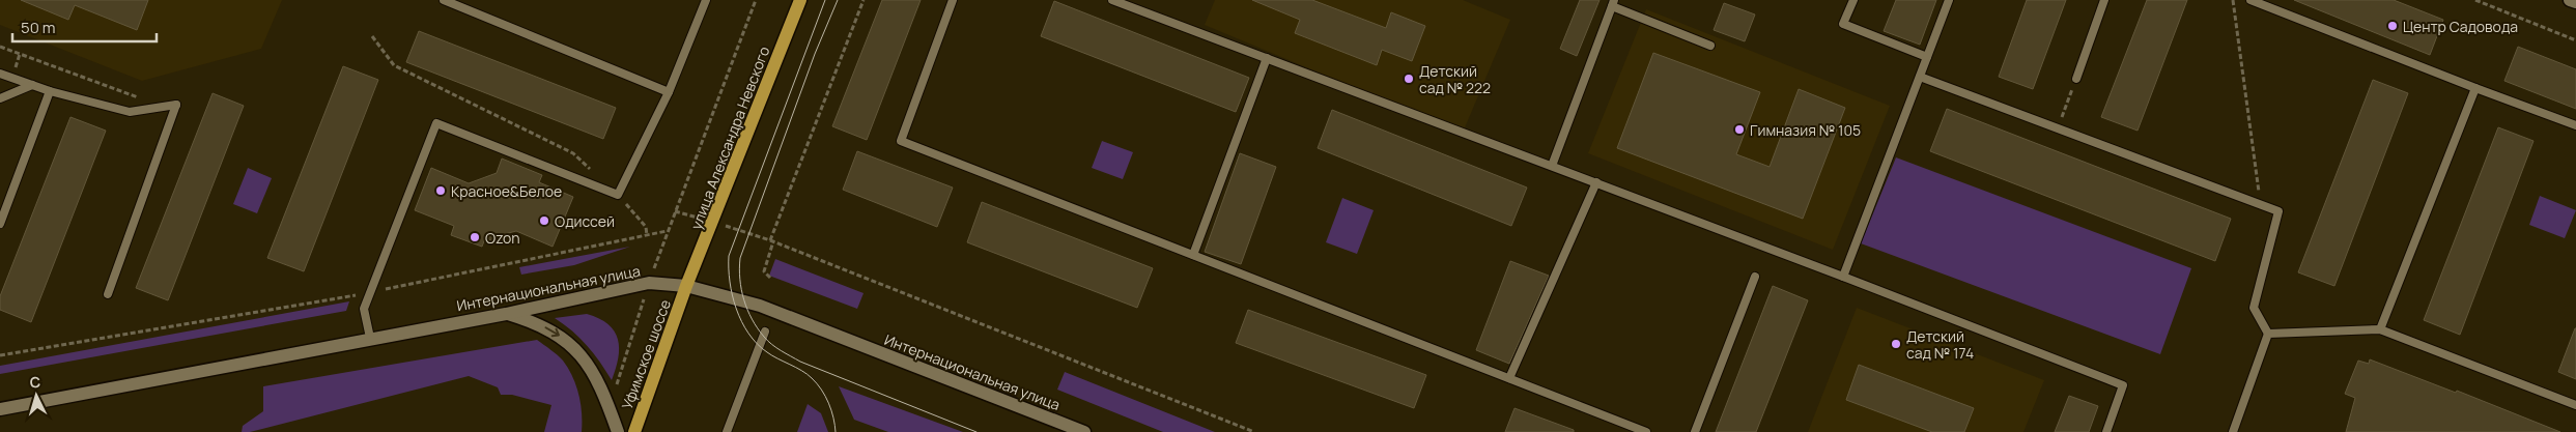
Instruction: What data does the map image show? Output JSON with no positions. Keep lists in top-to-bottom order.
{
  "streets": {
    "main road": ["улица Александра Невского", "Интернациональная улица", "Уфимское шоссе"]
  },
  "crossings": [
    ["улица Александра Невского", "Интернациональная улица"],
    ["улица Александра Невского", "Уфимское шоссе"],
    ["Интернациональная улица", "Уфимское шоссе"]
  ],
  "places": [
    "Центр Садовода",
    "Детский сад № 222",
    "Гимназия № 105",
    "Красное&Белое",
    "Одиссей",
    "Ozon",
    "Детский сад № 174"
  ],
  "scale_bar": "50 m",
  "north": "top"
}
